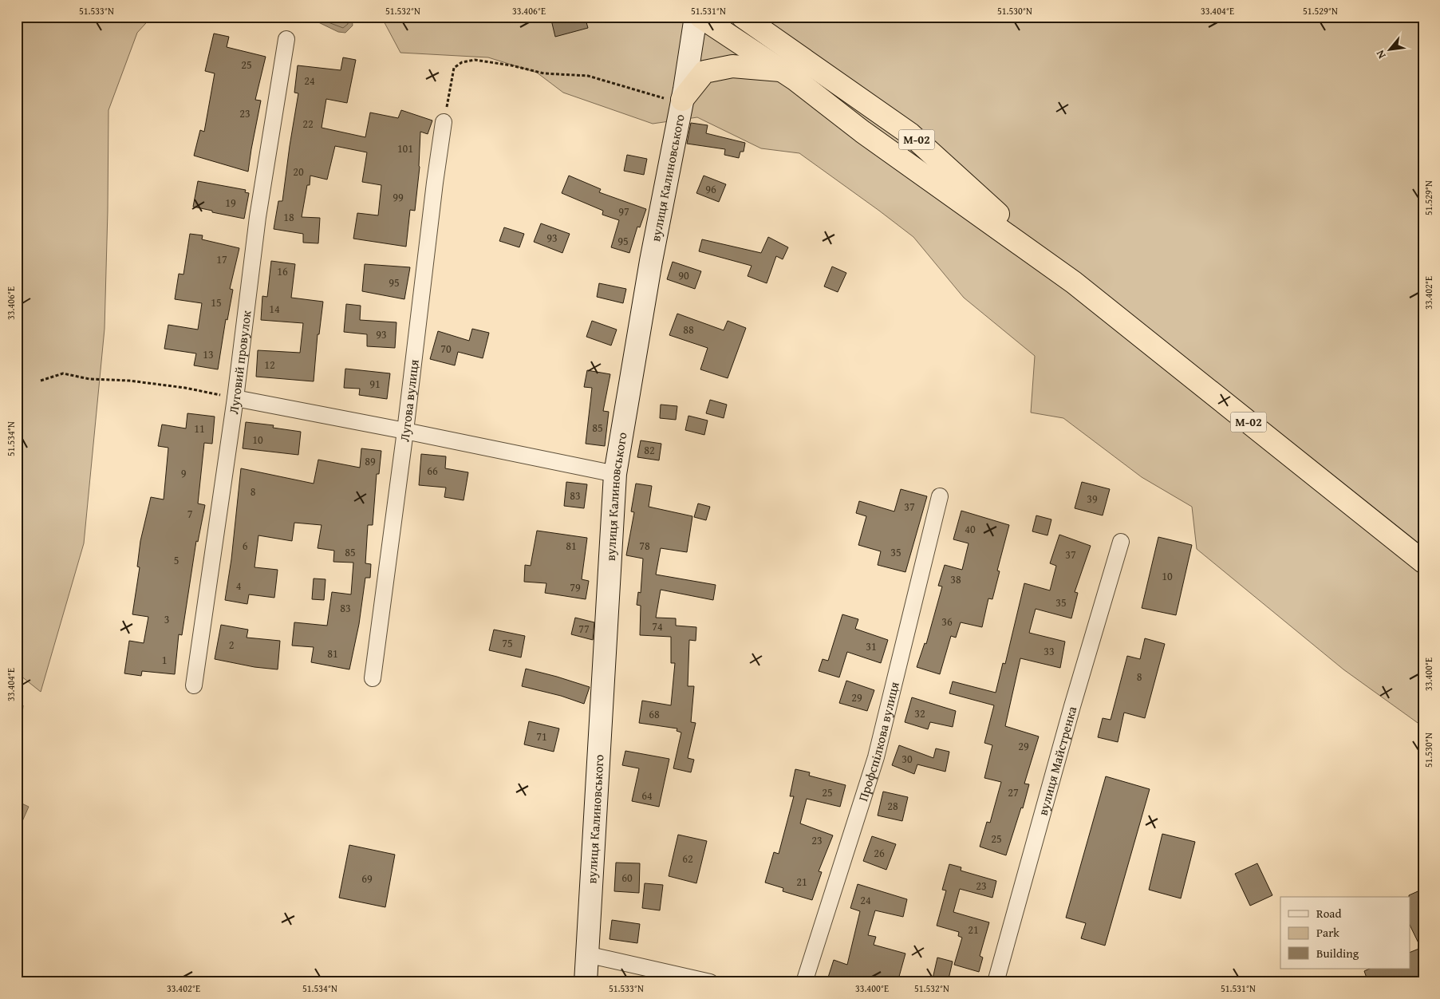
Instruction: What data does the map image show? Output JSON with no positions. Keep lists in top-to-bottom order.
{
  "streets": {
    "highway": ["М-02"],
    "main road": ["вулиця Калиновського"],
    "street": [
      "Луговий провулок",
      "Лугова вулиця",
      "Профспілкова вулиця",
      "вулиця Майстренка"
    ]
  },
  "house_numbers": [
    "25",
    "24",
    "23",
    "22",
    "101",
    "20",
    "96",
    "99",
    "19",
    "97",
    "18",
    "93",
    "95",
    "17",
    "16",
    "90",
    "95",
    "15",
    "14",
    "88",
    "93",
    "70",
    "13",
    "12",
    "91",
    "85",
    "11",
    "10",
    "82",
    "89",
    "66",
    "9",
    "8",
    "83",
    "39",
    "37",
    "7",
    "40",
    "6",
    "81",
    "78",
    "85",
    "35",
    "37",
    "5",
    "10",
    "38",
    "4",
    "79",
    "35",
    "83",
    "3",
    "36",
    "74",
    "77",
    "75",
    "2",
    "31",
    "33",
    "81",
    "1",
    "8",
    "29",
    "32",
    "68",
    "71",
    "29",
    "30",
    "25",
    "27",
    "64",
    "28",
    "25",
    "23",
    "26",
    "62",
    "60",
    "69",
    "21",
    "23",
    "24",
    "21"
  ],
  "legend": ["Road", "Park", "Building"],
  "north": "bottom left",
  "coordinates": [
    "51.533°N",
    "51.532°N",
    "33.406°E",
    "51.531°N",
    "51.530°N",
    "33.404°E",
    "51.529°N",
    "33.402°E",
    "51.534°N",
    "33.400°E"
  ]
}
